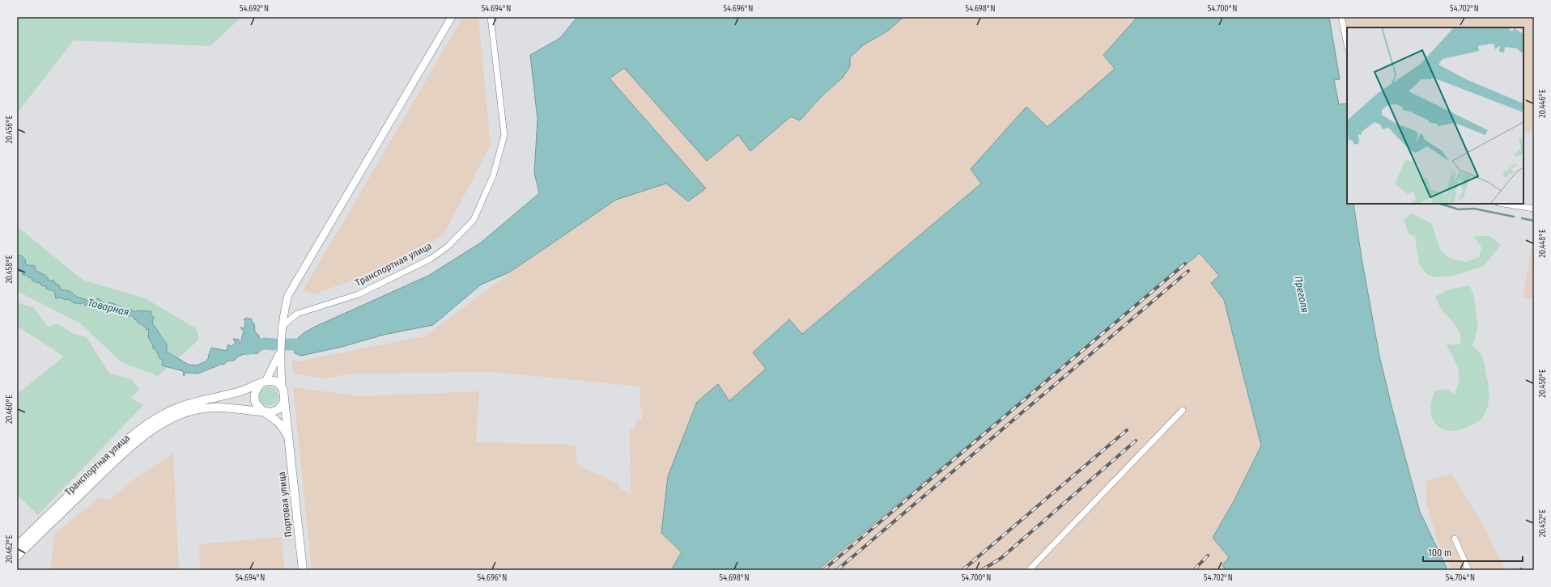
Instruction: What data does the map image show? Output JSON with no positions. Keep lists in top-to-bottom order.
{
  "streets": {
    "main road": ["Транспортная улица", "Портовая улица"]
  },
  "crossings": [
    ["Транспортная улица", "Портовая улица"]
  ],
  "water": ["Преголя", "Товарная"],
  "scale_bar": "100 m",
  "coordinates": [
    "54.692°N",
    "54.694°N",
    "54.696°N",
    "54.698°N",
    "54.700°N",
    "54.702°N",
    "20.446°E",
    "20.456°E",
    "20.448°E",
    "20.458°E",
    "20.450°E",
    "20.460°E",
    "20.452°E",
    "20.462°E",
    "54.704°N"
  ]
}
